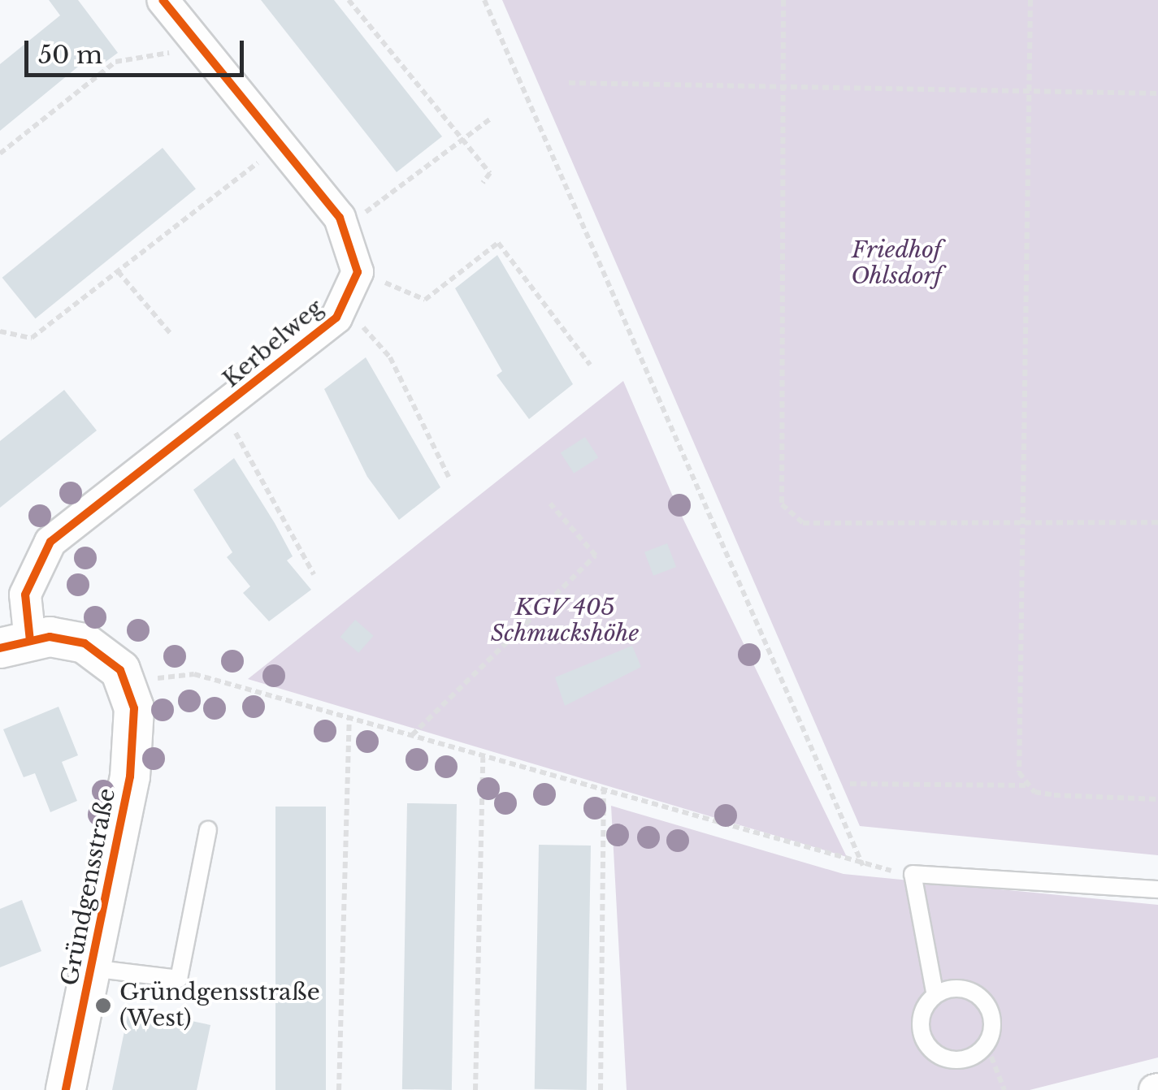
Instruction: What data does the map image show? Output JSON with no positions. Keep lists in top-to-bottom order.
{
  "streets": {
    "street": ["Kerbelweg", "Gründgensstraße"]
  },
  "parks": ["Friedhof Ohlsdorf", "KGV 405 Schmuckshöhe"],
  "places": ["Gründgensstraße (West)"],
  "scale_bar": "50 m"
}
